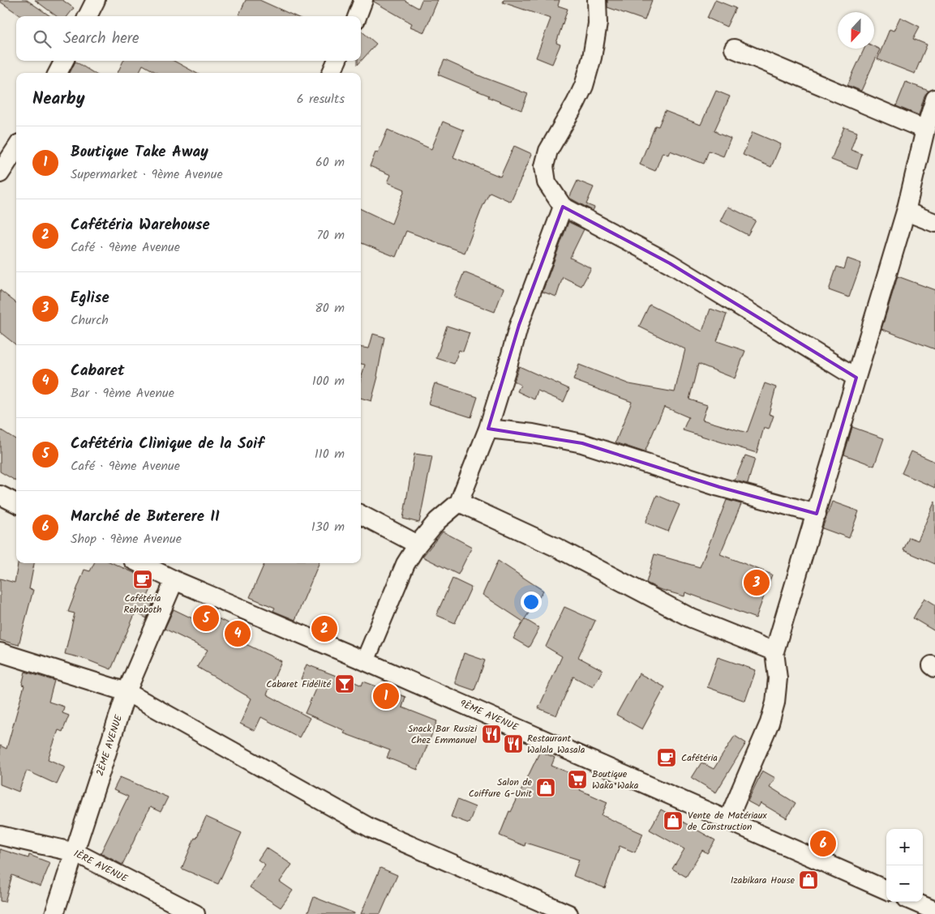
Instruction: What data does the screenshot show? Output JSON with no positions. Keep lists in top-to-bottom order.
{
  "streets": {
    "street": ["9ÈME AVENUE", "2ÈME AVENUE", "1ÈRE AVENUE"]
  },
  "crossings": [
    ["9ÈME AVENUE", "2ÈME AVENUE"],
    ["2ÈME AVENUE", "1ÈRE AVENUE"]
  ],
  "places": {
    "cafe": ["Cafétéria Rehoboth", "Cafétéria"],
    "bar": ["Cabaret Fidélité"],
    "restaurant": ["Snack Bar Rusizi Chez Emmanuel", "Restaurant Walala Wasala"],
    "supermarket": ["Boutique Waka Waka"],
    "shop": ["Salon de Coiffure G-Unit", "Vente de Matériaux de Construction", "Izabikara House"]
  },
  "north": "bottom",
  "page": {
    "search": "Search here",
    "heading": ["Nearby", "6 results"],
    "list": [
      {
        "mark": "1",
        "name": "Boutique Take Away",
        "note": "Supermarket · 9ème Avenue",
        "value": "60 m"
      },
      {
        "mark": "2",
        "name": "Cafétéria Warehouse",
        "note": "Café · 9ème Avenue",
        "value": "70 m"
      },
      {
        "mark": "3",
        "name": "Eglise",
        "note": "Church",
        "value": "80 m"
      },
      {
        "mark": "4",
        "name": "Cabaret",
        "note": "Bar · 9ème Avenue",
        "value": "100 m"
      },
      {
        "mark": "5",
        "name": "Cafétéria Clinique de la Soif",
        "note": "Café · 9ème Avenue",
        "value": "110 m"
      },
      {
        "mark": "6",
        "name": "Marché de Buterere II",
        "note": "Shop · 9ème Avenue",
        "value": "130 m"
      }
    ],
    "pins": [
      "3",
      "5",
      "2",
      "4",
      "1",
      "6"
    ],
    "map_buttons": ["+", "−"]
  }
}
